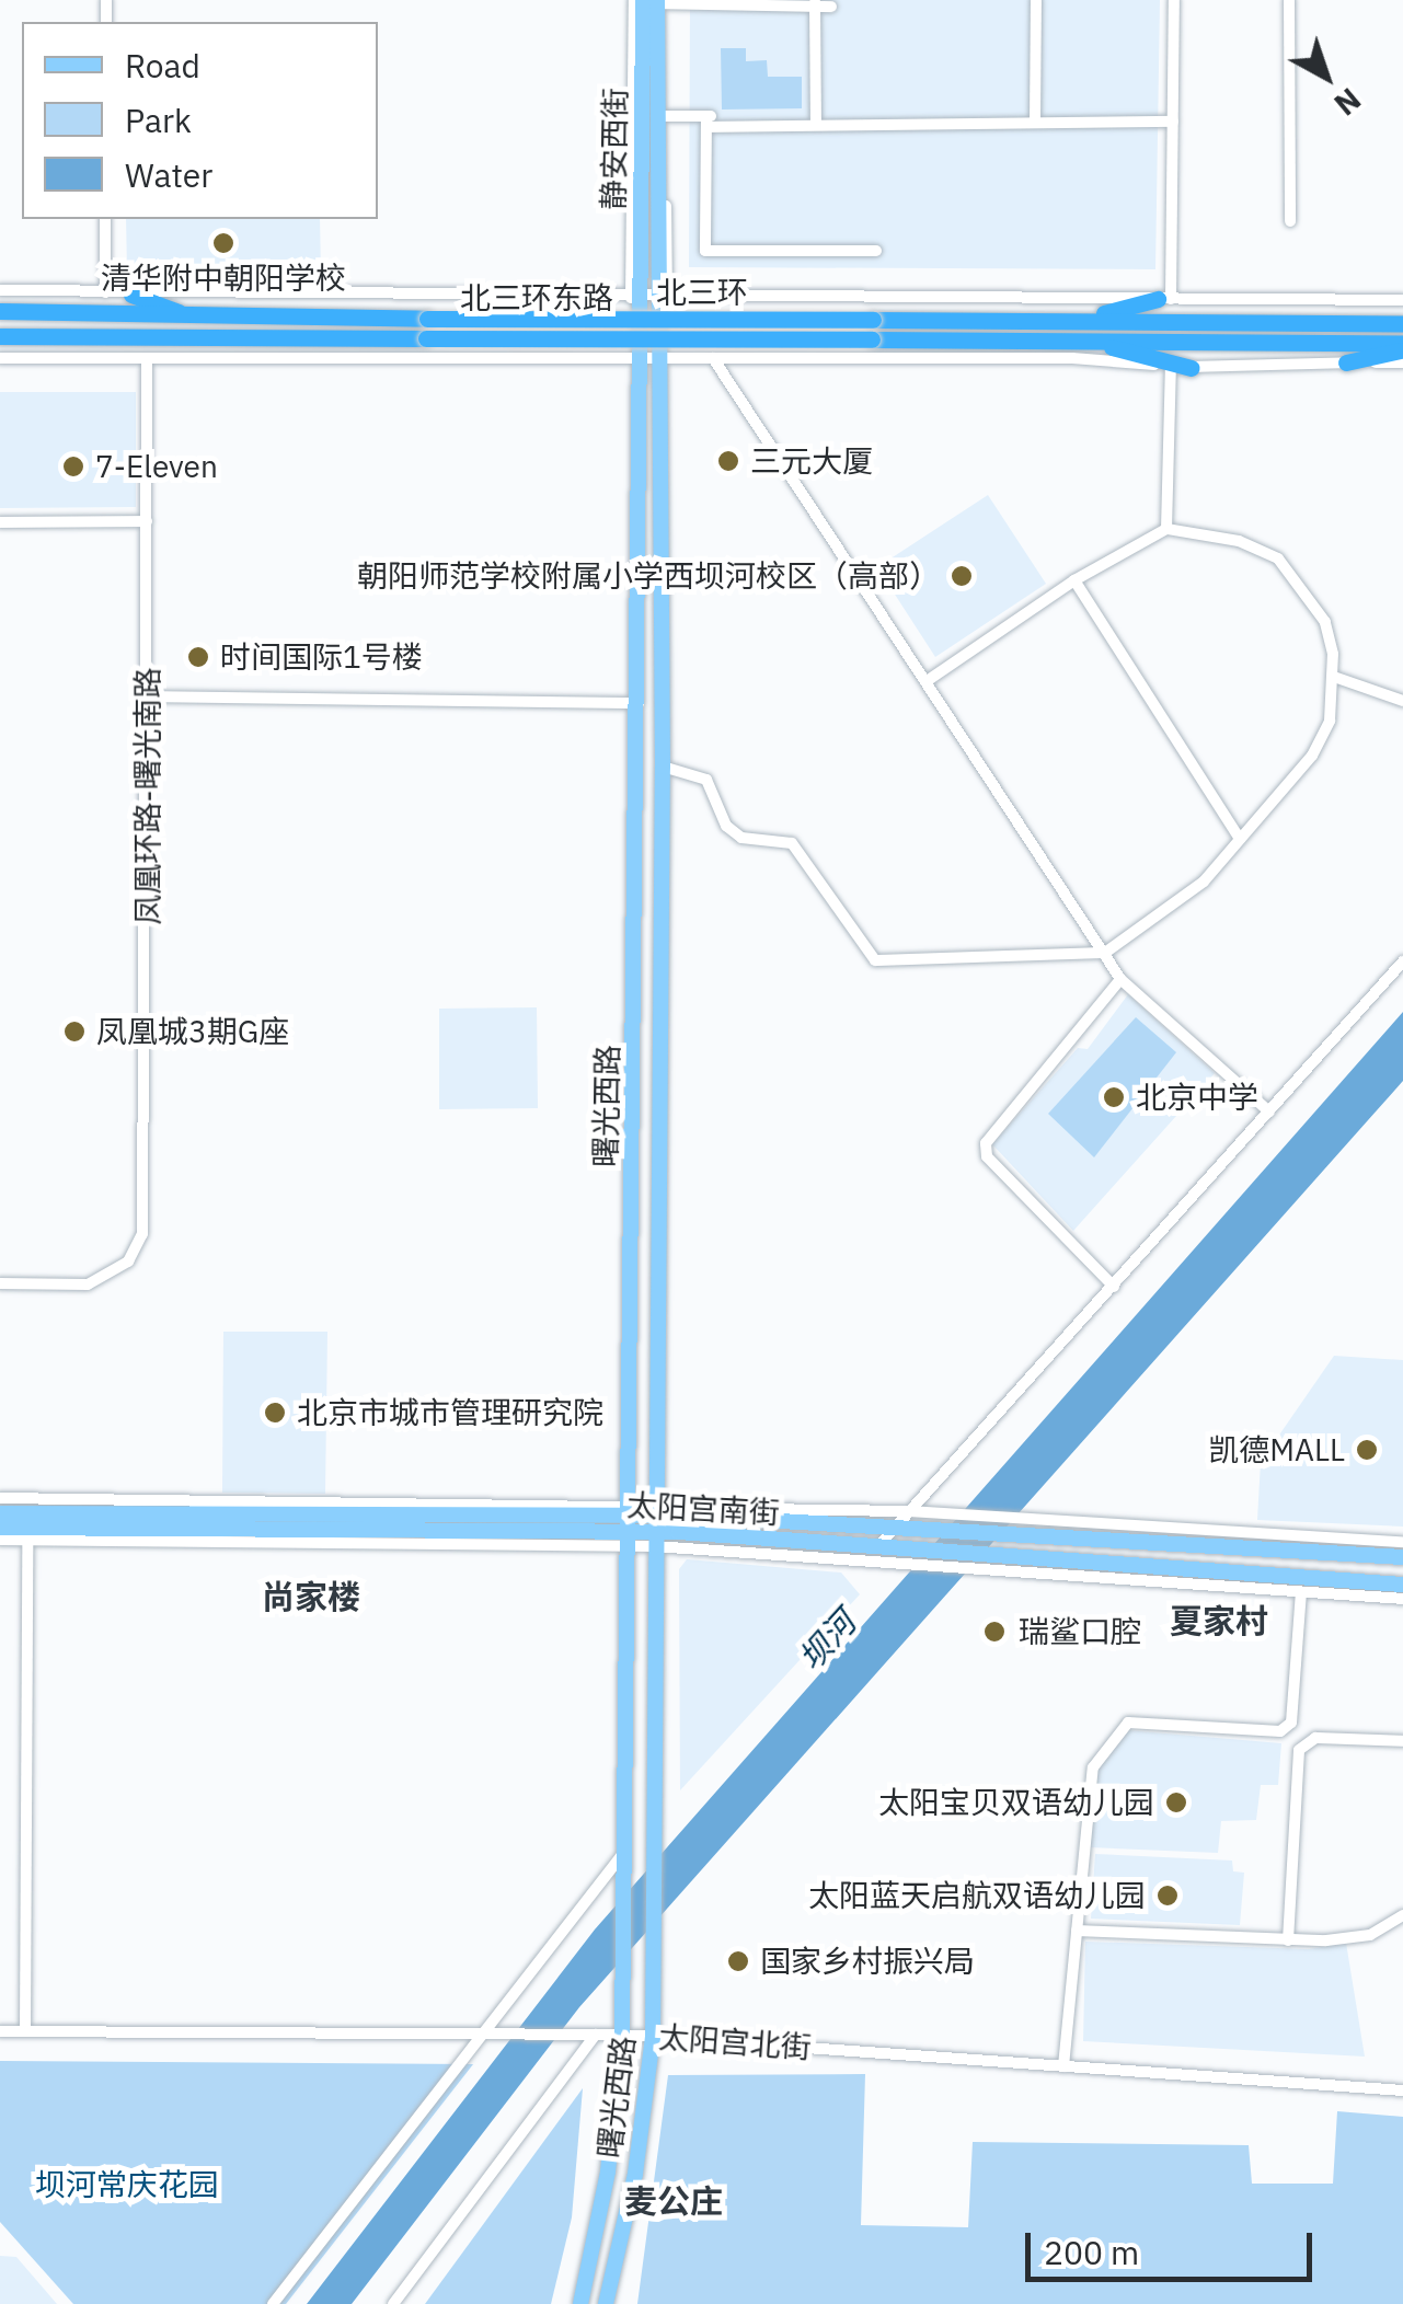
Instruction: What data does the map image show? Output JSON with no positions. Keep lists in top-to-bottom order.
{
  "streets": {
    "highway": ["北三环"],
    "main road": ["静安西街", "曙光西路", "太阳宫南街"],
    "street": ["北三环东路", "凤凰环路-曙光南路", "太阳宫北街"]
  },
  "crossings": [
    ["静安西街", "北三环东路"],
    ["静安西街", "曙光西路"],
    ["北三环东路", "凤凰环路-曙光南路"],
    ["北三环东路", "曙光西路"],
    ["曙光西路", "太阳宫南街"],
    ["曙光西路", "太阳宫北街"]
  ],
  "districts": ["尚家楼", "夏家村", "麦公庄"],
  "water": ["坝河"],
  "parks": ["坝河常庆花园"],
  "places": [
    "清华附中朝阳学校",
    "三元大厦",
    "7-Eleven",
    "朝阳师范学校附属小学西坝河校区（高部）",
    "时间国际1号楼",
    "凤凰城3期G座",
    "北京中学",
    "北京市城市管理研究院",
    "凯德MALL",
    "瑞鲨口腔",
    "太阳宝贝双语幼儿园",
    "太阳蓝天启航双语幼儿园",
    "国家乡村振兴局"
  ],
  "legend": ["Road", "Park", "Water"],
  "scale_bar": "200 m",
  "north": "bottom right"
}
